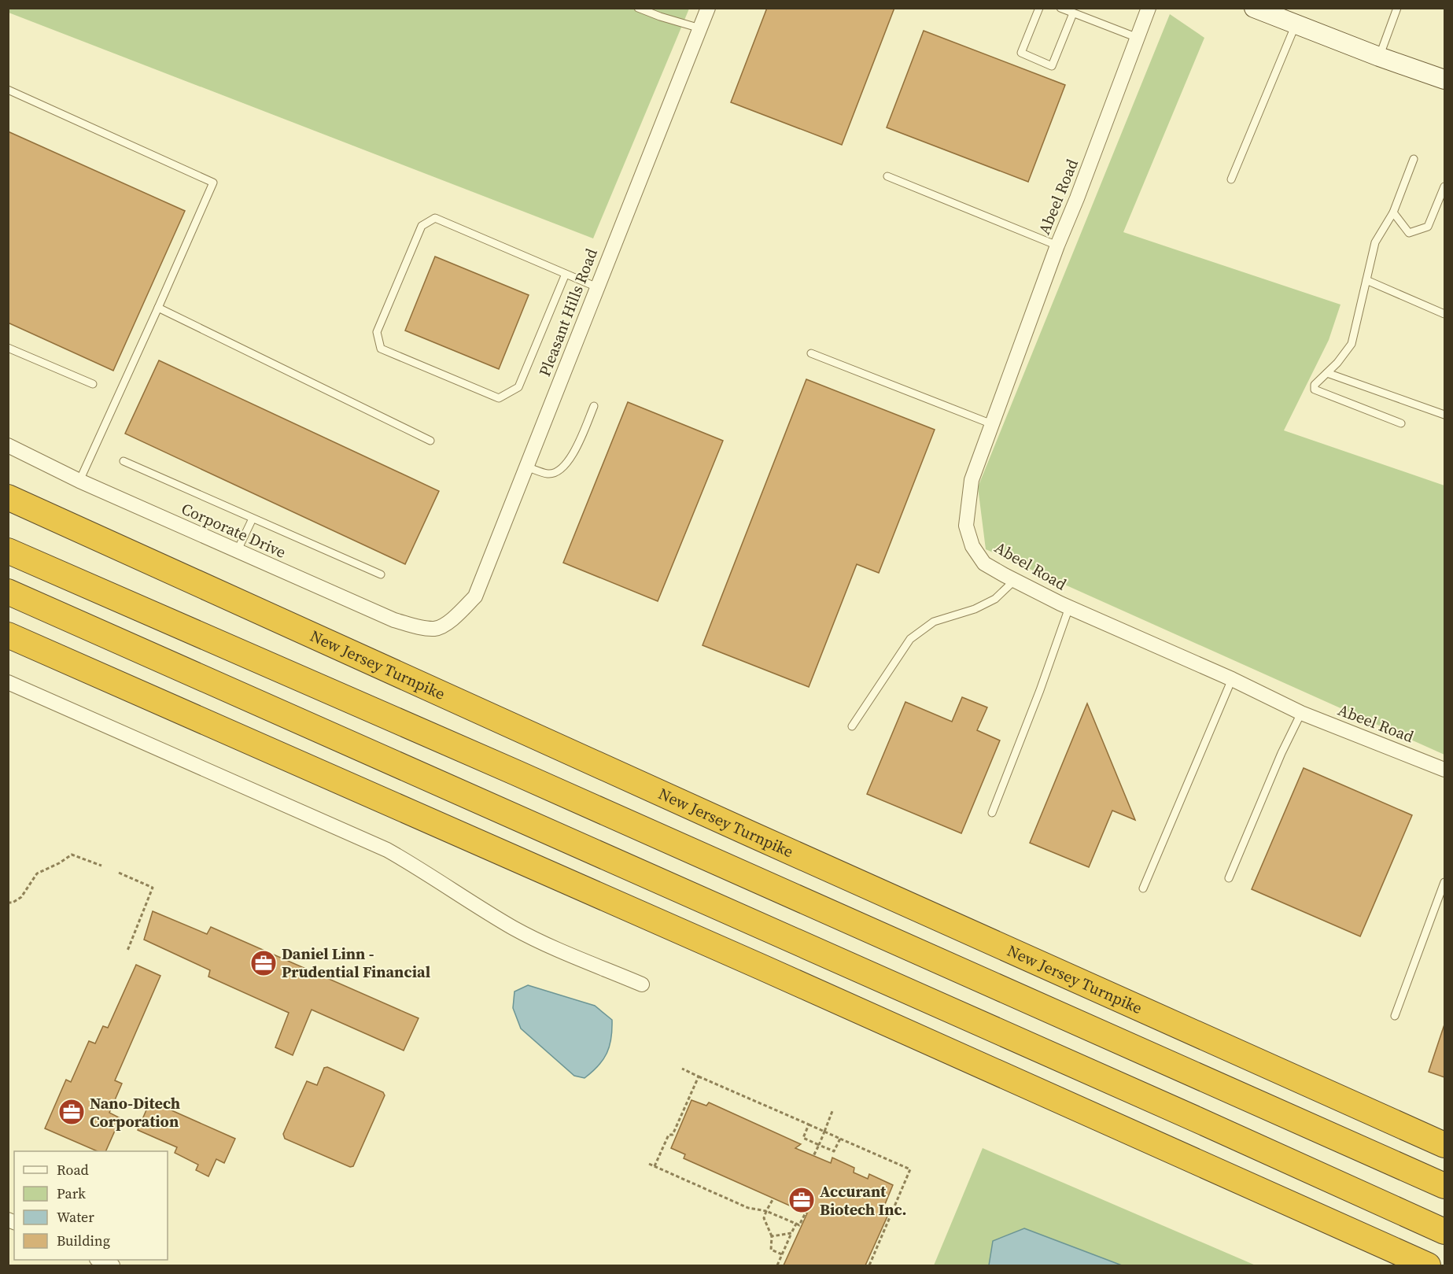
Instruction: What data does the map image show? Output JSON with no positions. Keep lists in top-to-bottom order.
{
  "streets": {
    "highway": ["New Jersey Turnpike"],
    "street": ["Abeel Road", "Pleasant Hills Road", "Corporate Drive"]
  },
  "crossings": [
    ["Pleasant Hills Road", "Corporate Drive"]
  ],
  "places": {
    "office": ["Daniel Linn - Prudential Financial", "Nano-Ditech Corporation", "Accurant Biotech Inc."]
  },
  "legend": [
    "Road",
    "Park",
    "Water",
    "Building"
  ]
}
